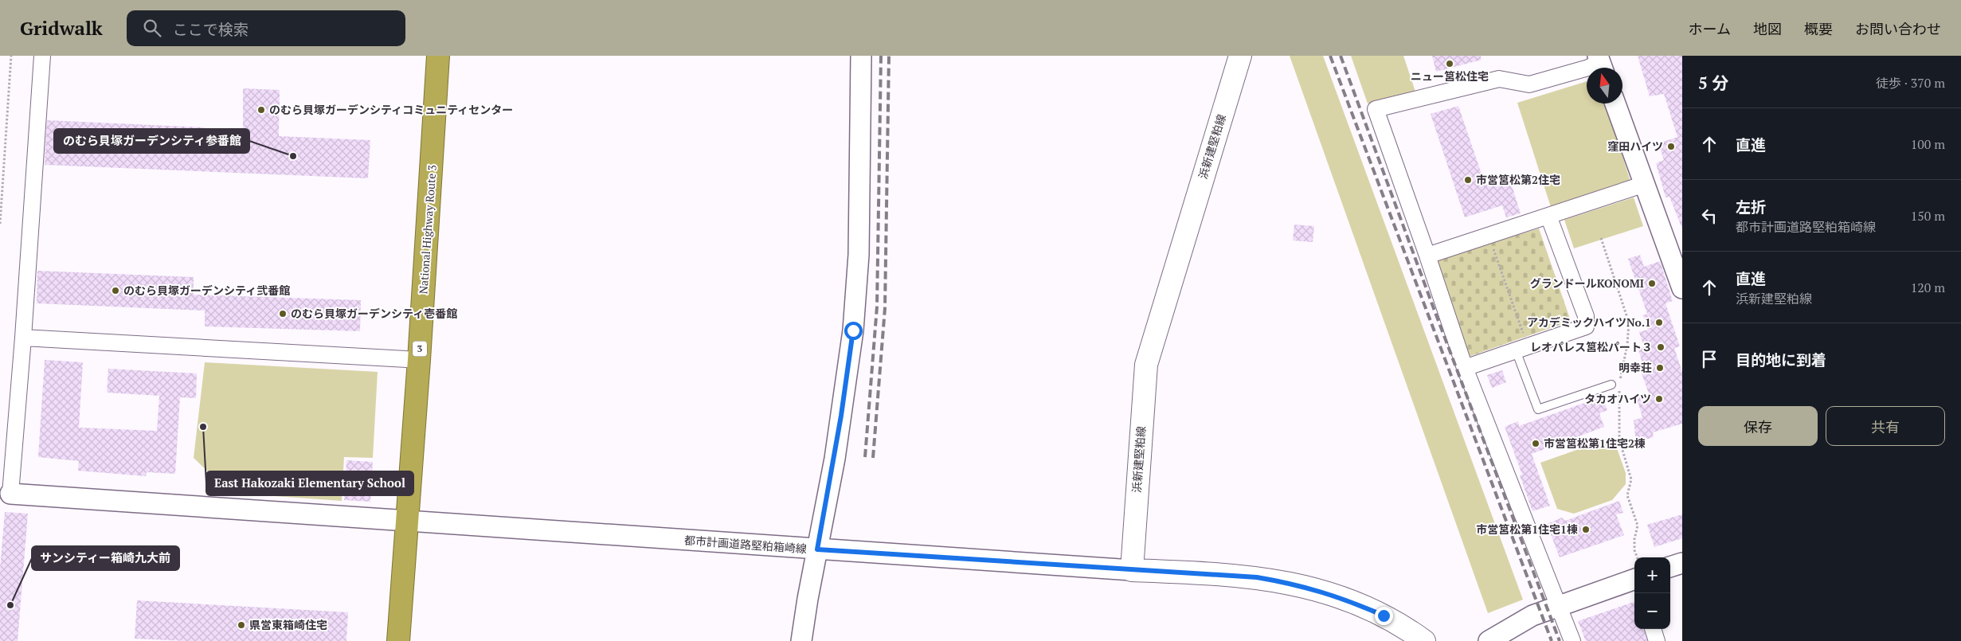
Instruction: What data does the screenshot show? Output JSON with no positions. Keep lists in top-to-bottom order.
{
  "streets": {
    "highway": ["National Highway Route 3", "3"],
    "main road": ["浜新建堅粕線"],
    "street": ["都市計画道路堅粕箱崎線"]
  },
  "crossings": [
    ["浜新建堅粕線", "都市計画道路堅粕箱崎線"],
    ["National Highway Route 3", "都市計画道路堅粕箱崎線"]
  ],
  "places": [
    "ニュー筥松住宅",
    "のむら貝塚ガーデンシティコミュニティセンター",
    "窪田ハイツ",
    "のむら貝塚ガーデンシティ参番館",
    "市営筥松第2住宅",
    "グランドールKONOMI",
    "のむら貝塚ガーデンシティ弐番館",
    "のむら貝塚ガーデンシティ壱番館",
    "アカデミックハイツNo.1",
    "レオパレス筥松パート３",
    "明幸荘",
    "タカオハイツ",
    "East Hakozaki Elementary School",
    "市営筥松第1住宅2棟",
    "市営筥松第1住宅1棟",
    "サンシティー箱崎九大前",
    "県営東箱崎住宅"
  ],
  "north": "top",
  "page": {
    "header": "Gridwalk",
    "search": "ここで検索",
    "nav": [
      "ホーム",
      "地図",
      "概要",
      "お問い合わせ"
    ],
    "heading": ["5 分", "徒歩 · 370 m"],
    "list": [
      ["直進", "100 m"],
      ["左折", "都市計画道路堅粕箱崎線", "150 m"],
      ["直進", "浜新建堅粕線", "120 m"],
      "目的地に到着"
    ],
    "buttons": ["保存", "共有"],
    "map_buttons": ["+", "−"]
  }
}
